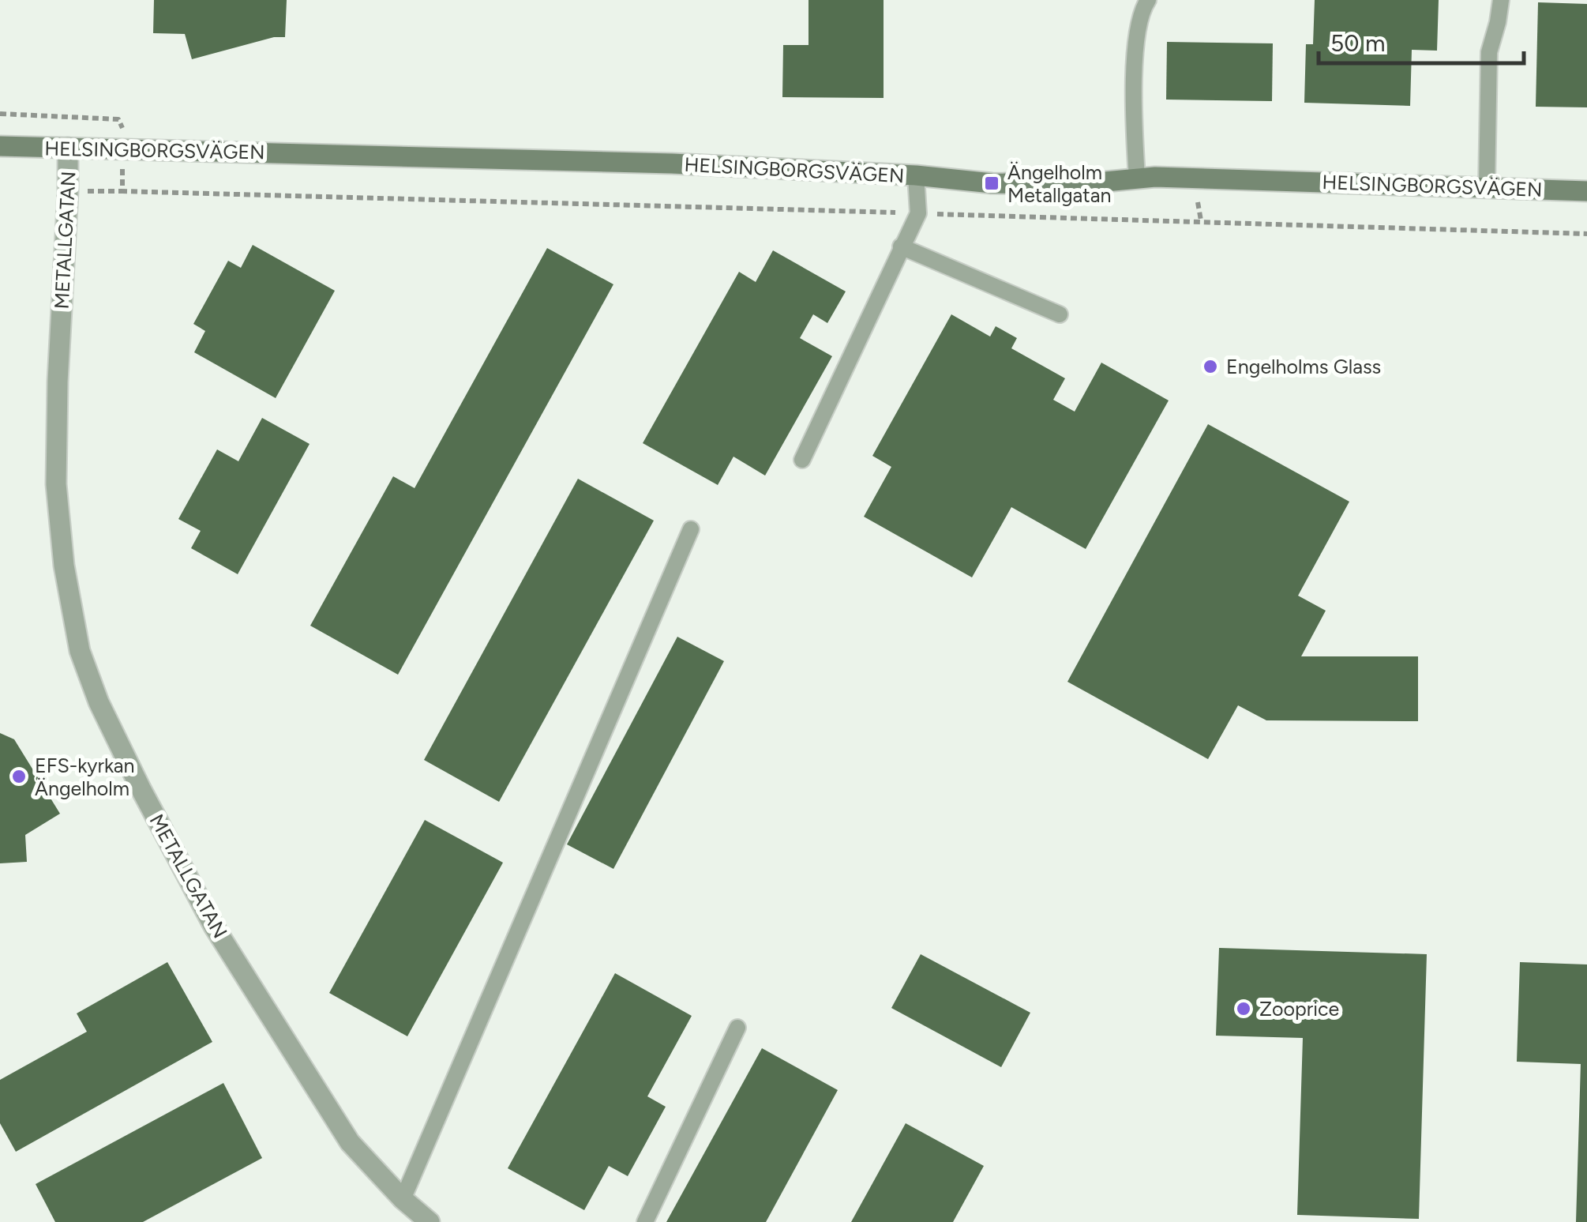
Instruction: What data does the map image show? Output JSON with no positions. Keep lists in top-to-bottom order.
{
  "streets": {
    "main road": ["HELSINGBORGSVÄGEN"],
    "street": ["METALLGATAN"]
  },
  "crossings": [
    ["HELSINGBORGSVÄGEN", "METALLGATAN"]
  ],
  "places": {
    "transit": ["Ängelholm Metallgatan"],
    "other": ["Engelholms Glass", "EFS-kyrkan Ängelholm", "Zooprice"]
  },
  "scale_bar": "50 m"
}
